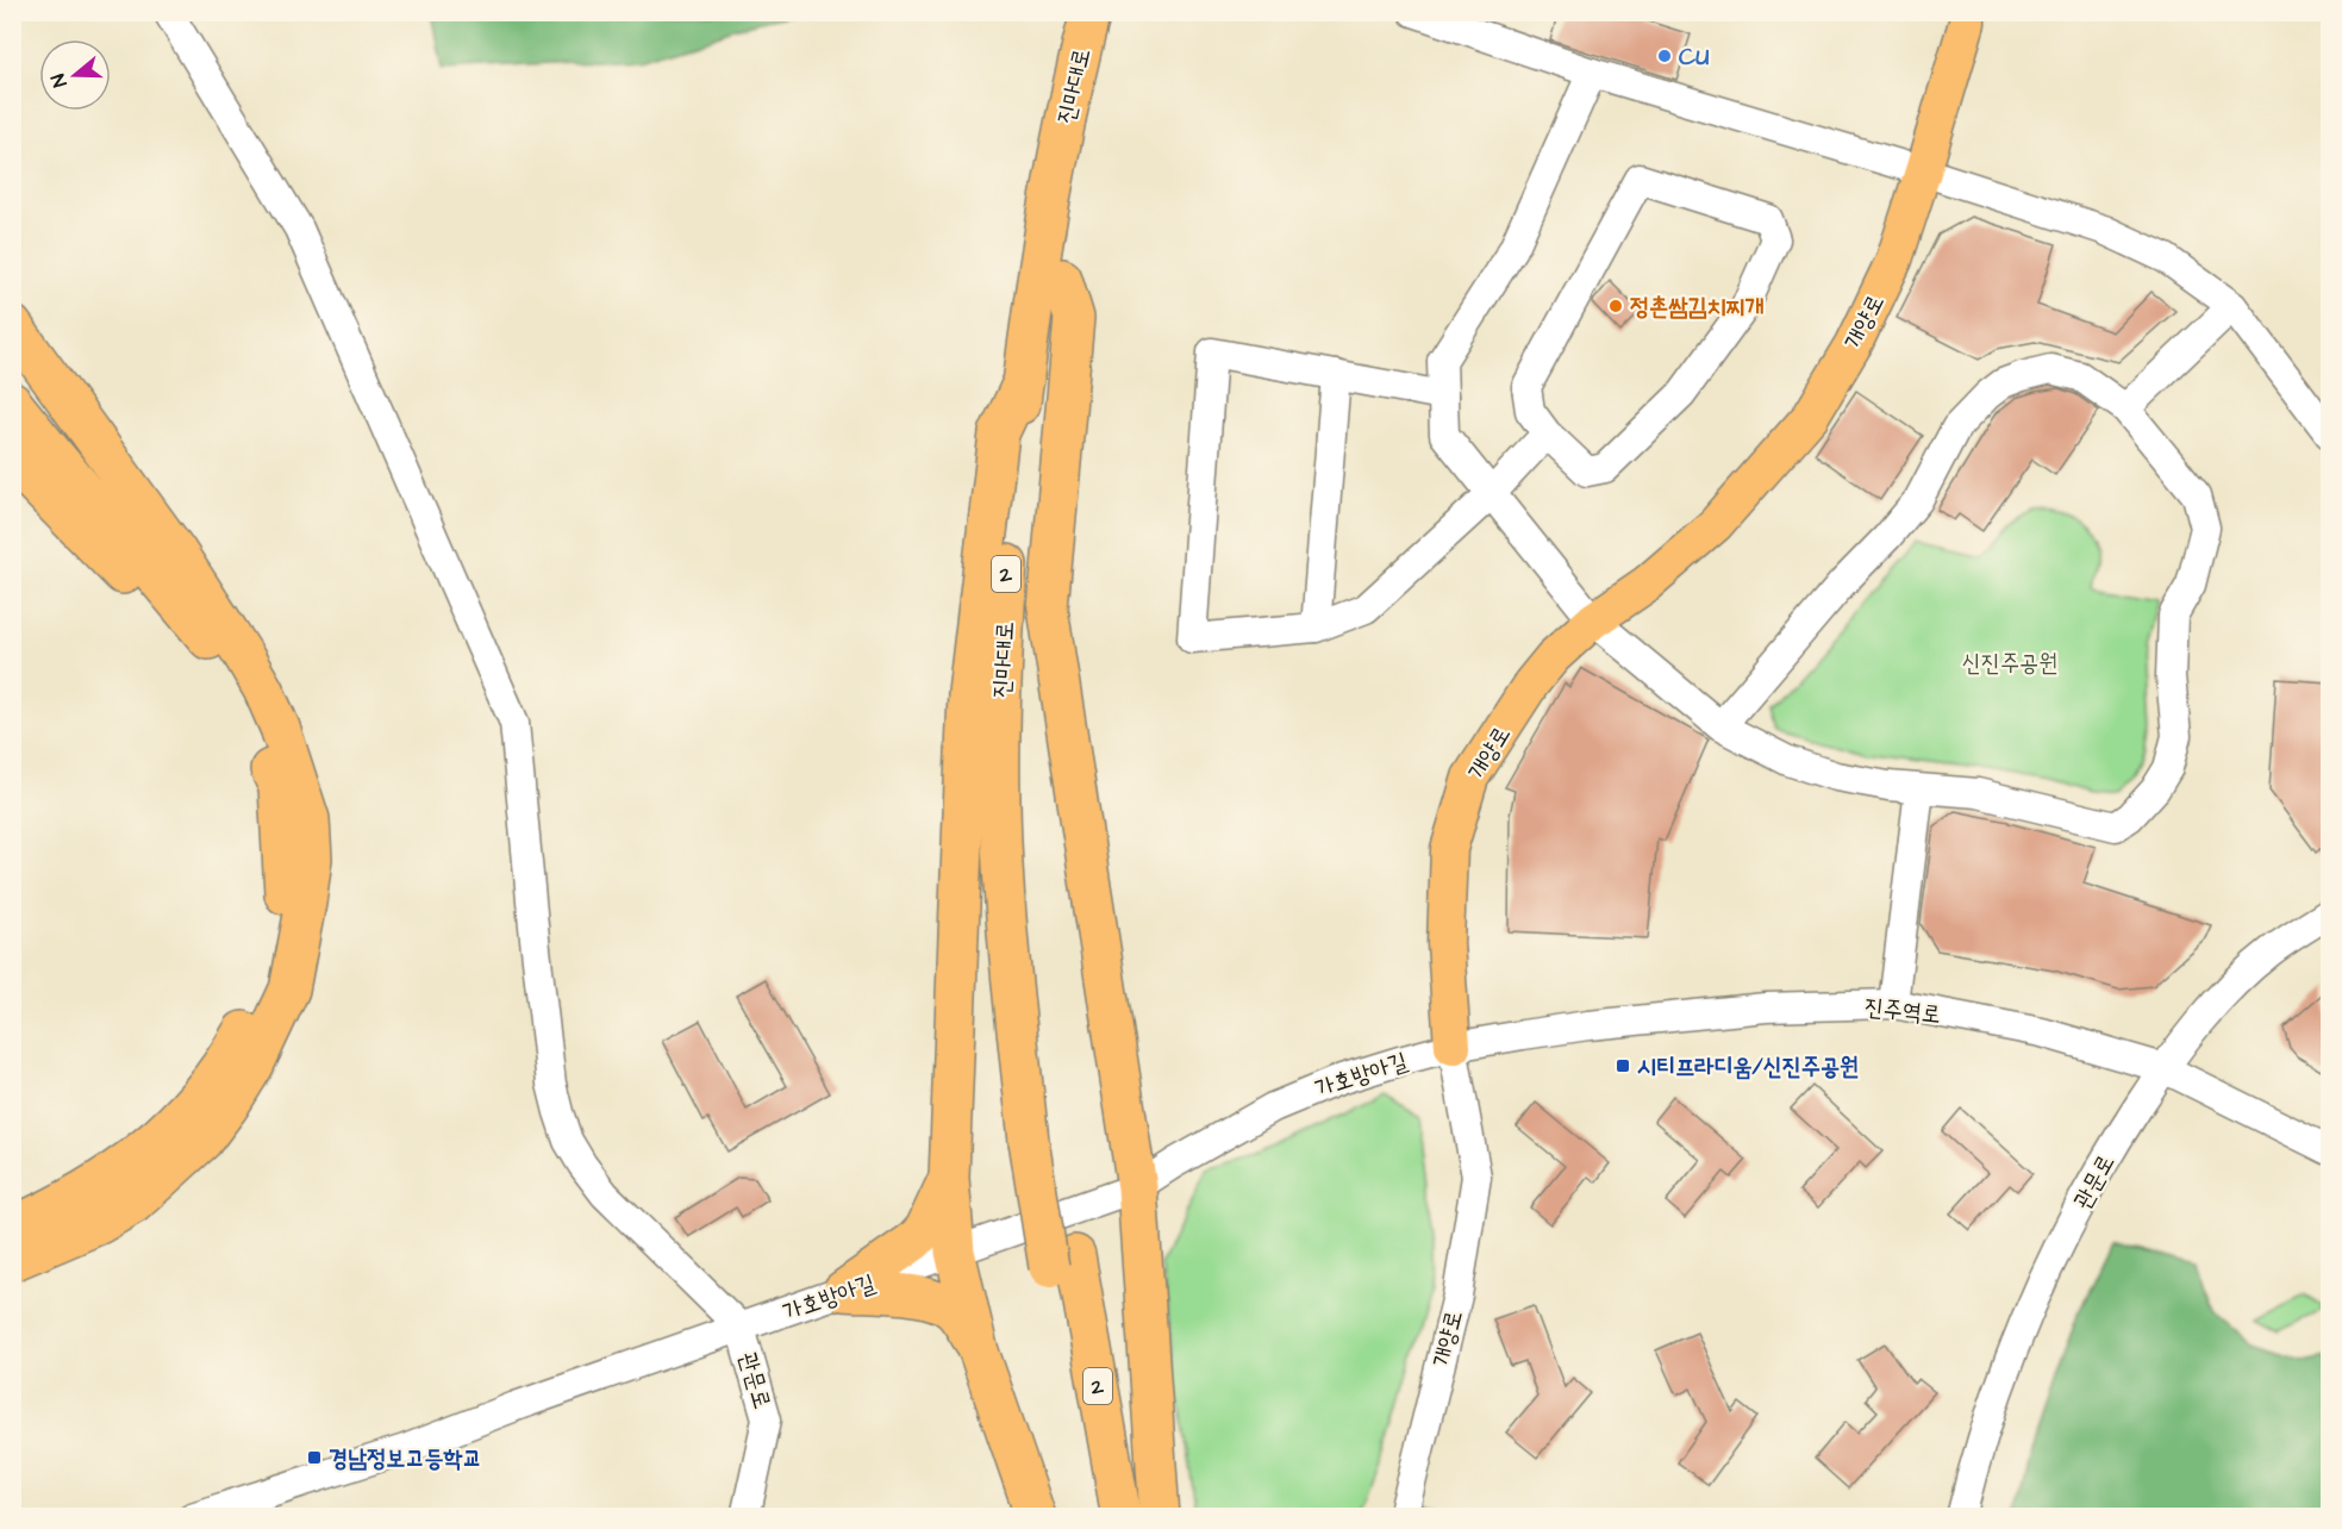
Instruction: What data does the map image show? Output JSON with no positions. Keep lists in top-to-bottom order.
{
  "streets": {
    "highway": ["진마대로", "2"],
    "main road": ["개양로"],
    "street": ["진주역로", "가호방아길", "관문로"]
  },
  "crossings": [
    ["진마대로", "2"],
    ["개양로", "진주역로"],
    ["개양로", "가호방아길"],
    ["진주역로", "가호방아길"],
    ["진주역로", "관문로"],
    ["가호방아길", "관문로"]
  ],
  "parks": ["신진주공원"],
  "places": {
    "other": ["CU", "정촌쌈김치찌개"],
    "transit": ["시티프라디움/신진주공원", "경남정보고등학교"]
  },
  "north": "left"
}
